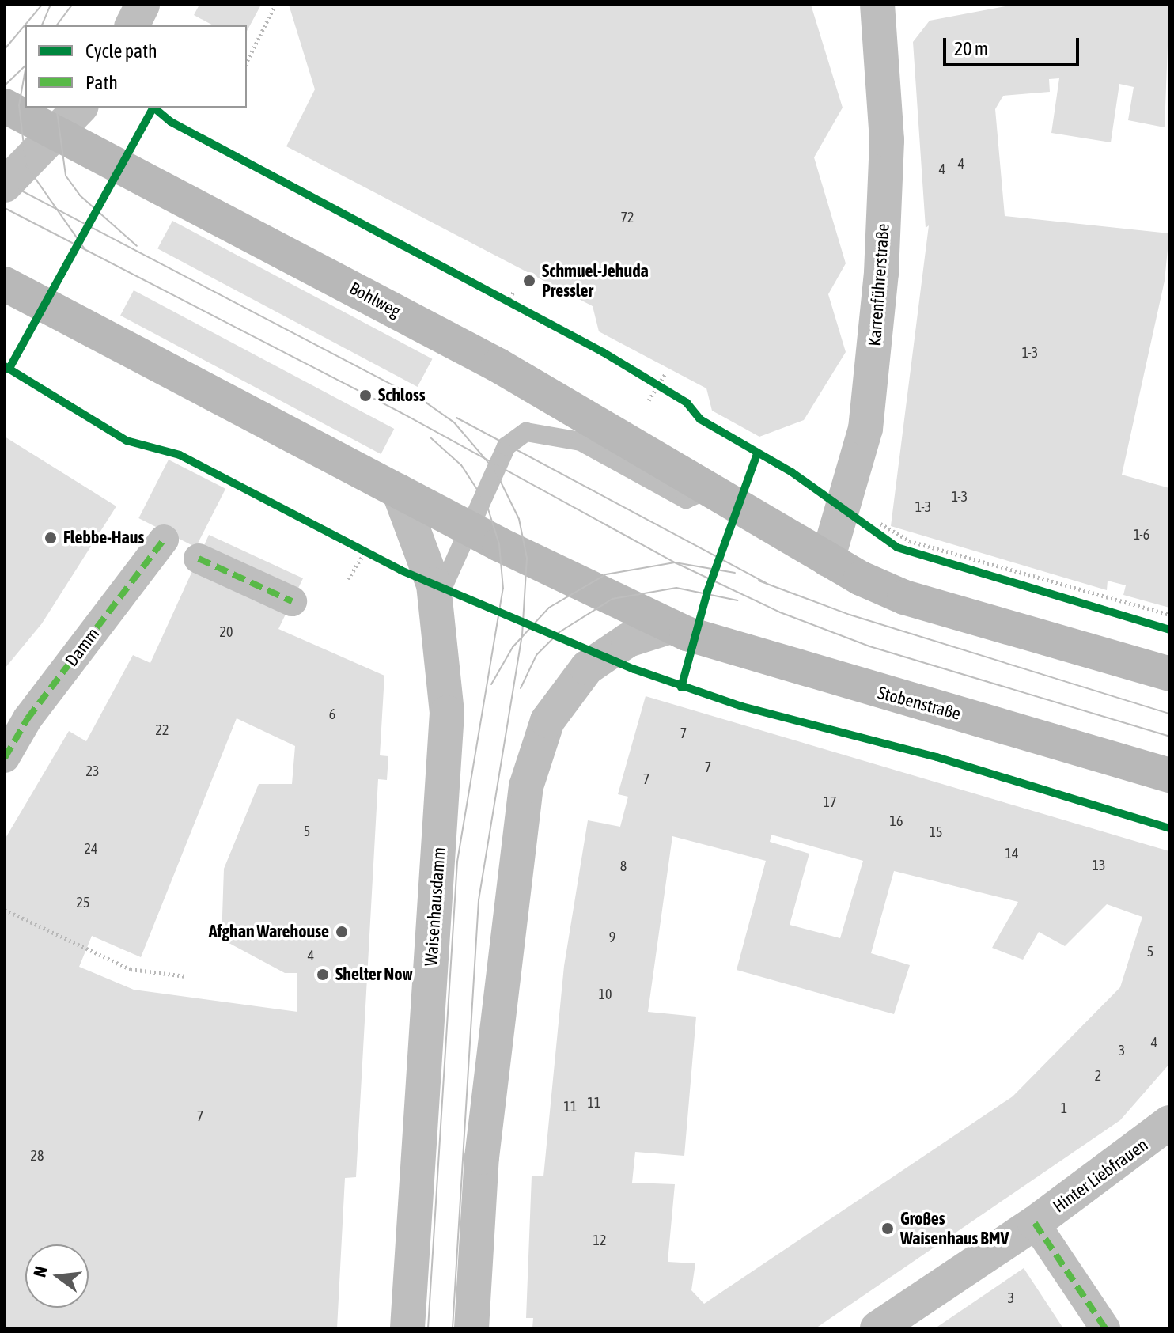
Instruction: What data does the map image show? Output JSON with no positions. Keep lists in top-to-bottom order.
{
  "streets": {
    "main road": ["Bohlweg", "Stobenstraße"],
    "street": [
      "Karrenführerstraße",
      "Damm",
      "Waisenhausdamm",
      "Hinter Liebfrauen"
    ]
  },
  "crossings": [
    ["Karrenführerstraße", "Bohlweg"]
  ],
  "places": [
    "Schmuel-Jehuda Pressler",
    "Schloss",
    "Flebbe-Haus",
    "Afghan Warehouse",
    "Shelter Now",
    "Großes Waisenhaus BMV"
  ],
  "house_numbers": [
    "4",
    "4",
    "72",
    "1-3",
    "1-3",
    "1-3",
    "1-6",
    "20",
    "6",
    "22",
    "7",
    "7",
    "23",
    "7",
    "17",
    "16",
    "5",
    "15",
    "24",
    "14",
    "13",
    "8",
    "25",
    "9",
    "5",
    "4",
    "10",
    "4",
    "3",
    "2",
    "11",
    "11",
    "1",
    "7",
    "28",
    "12",
    "3"
  ],
  "legend": ["Cycle path", "Path"],
  "scale_bar": "20 m",
  "north": "left"
}
